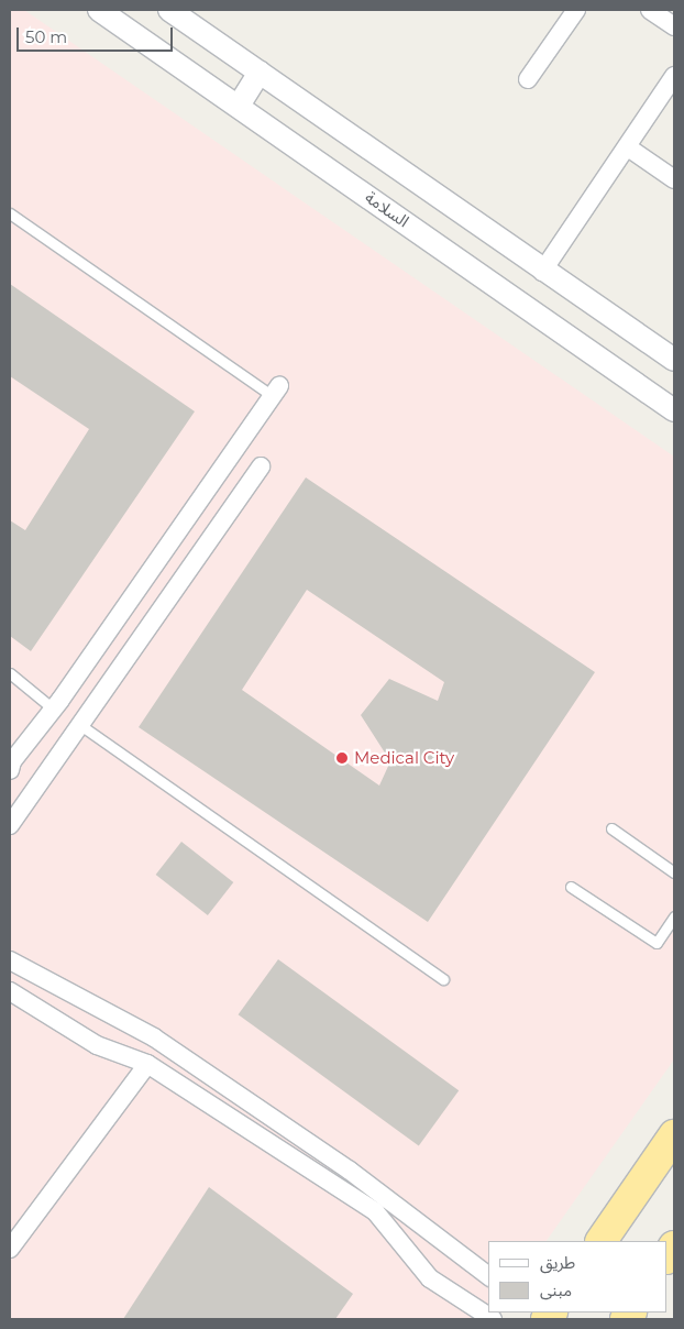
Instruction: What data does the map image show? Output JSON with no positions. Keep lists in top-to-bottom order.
{
  "streets": {
    "street": ["السلامة"]
  },
  "places": ["Medical City"],
  "legend": ["طريق", "مبنى"],
  "scale_bar": "50 m"
}
